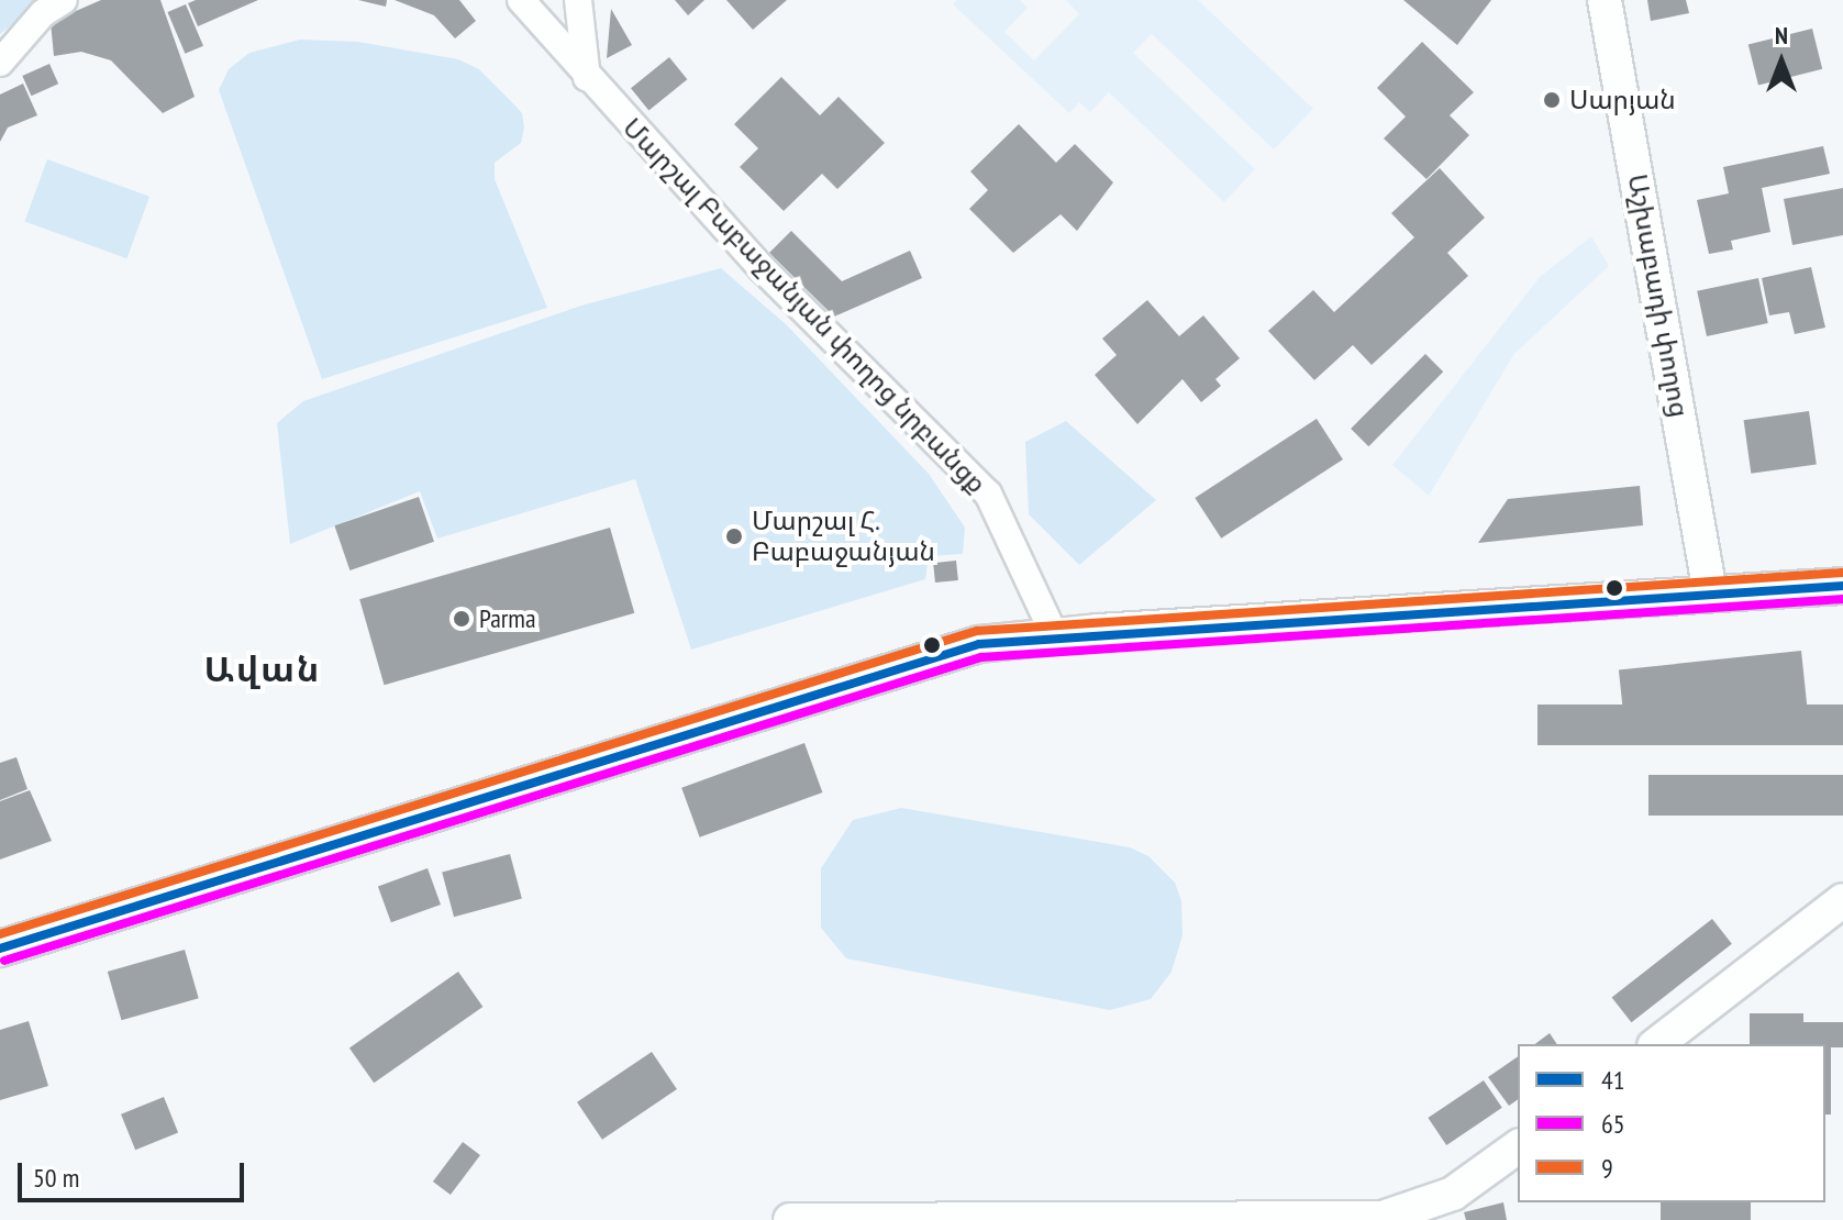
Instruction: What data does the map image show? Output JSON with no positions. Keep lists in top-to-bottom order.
{
  "streets": {
    "street": ["Աշխաբադի փողոց", "Մարշալ Բաբաջանյան փողոց նրբանցք"]
  },
  "districts": ["Ավան"],
  "places": ["Սարյան", "Մարշալ Հ. Բաբաջանյան", "Parma"],
  "lines": ["transit line 9", "transit line 41", "transit line 65"],
  "legend": ["41", "65", "9"],
  "scale_bar": "50 m",
  "north": "top"
}
